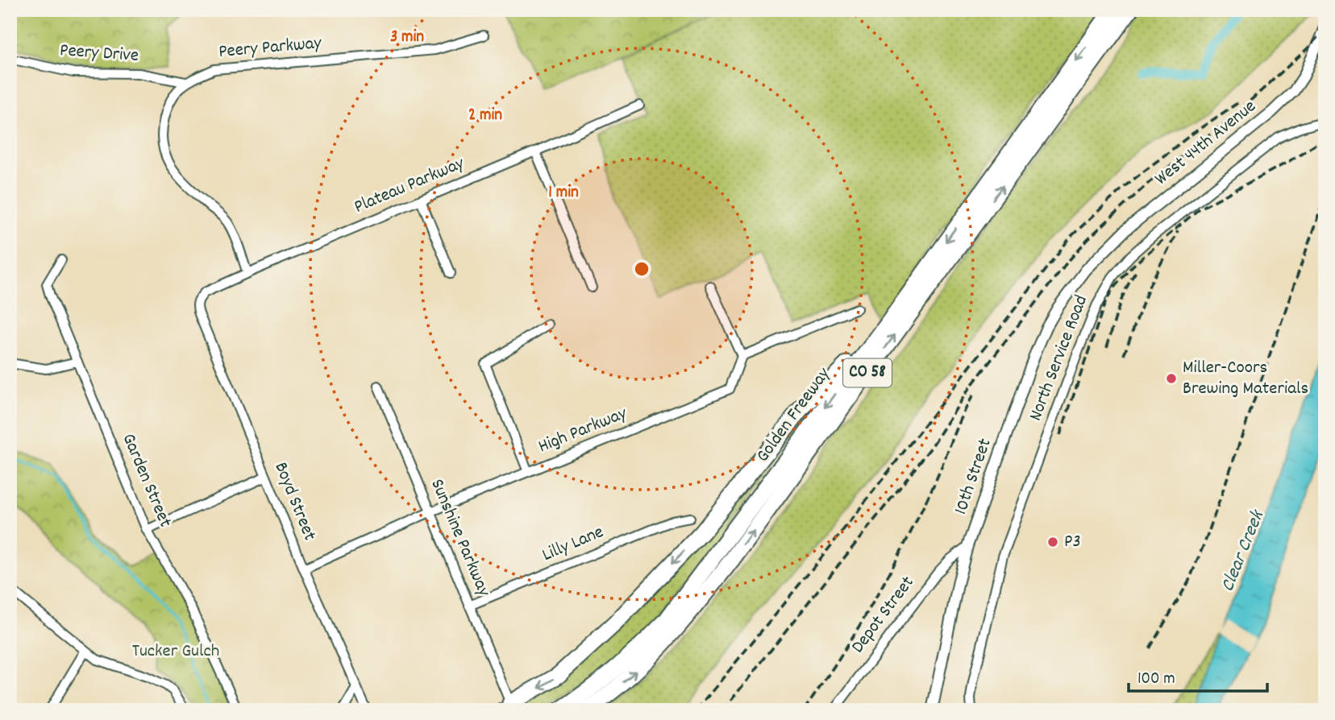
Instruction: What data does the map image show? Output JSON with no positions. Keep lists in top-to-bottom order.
{
  "streets": {
    "highway": ["CO 58", "Golden Freeway"],
    "street": [
      "Peery Parkway",
      "Peery Drive",
      "West 44th Avenue",
      "Plateau Parkway",
      "North Service Road",
      "High Parkway",
      "10th Street",
      "Garden Street",
      "Boyd Street",
      "Sunshine Parkway",
      "Lilly Lane",
      "Depot Street"
    ]
  },
  "crossings": [
    ["Peery Parkway", "Peery Drive"],
    ["West 44th Avenue", "10th Street"],
    ["Plateau Parkway", "Boyd Street"],
    ["High Parkway", "Boyd Street"],
    ["High Parkway", "Sunshine Parkway"],
    ["10th Street", "Depot Street"],
    ["Sunshine Parkway", "Lilly Lane"]
  ],
  "water": ["Clear Creek"],
  "parks": ["Tucker Gulch"],
  "places": ["Miller-Coors Brewing Materials", "P3"],
  "scale_bar": "100 m",
  "rings": ["3 min", "2 min", "1 min"]
}
